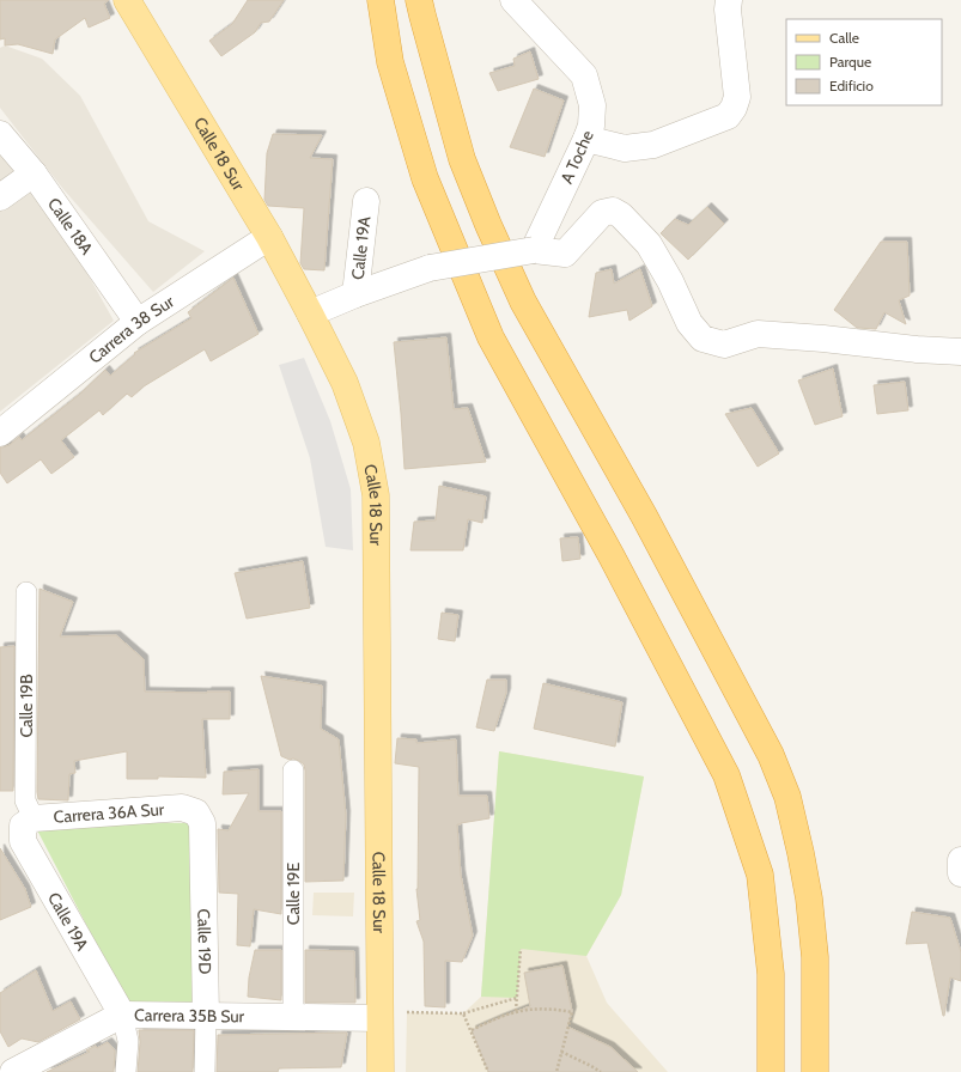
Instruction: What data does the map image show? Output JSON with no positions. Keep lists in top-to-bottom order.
{
  "streets": {
    "main road": ["Calle 18 Sur"],
    "street": [
      "A Toche",
      "Calle 18A",
      "Calle 19A",
      "Carrera 38 Sur",
      "Calle 19B",
      "Carrera 36A Sur",
      "Calle 19E",
      "Calle 19D",
      "Carrera 35B Sur"
    ]
  },
  "crossings": [
    ["Calle 18 Sur", "Carrera 38 Sur"],
    ["Calle 18 Sur", "Carrera 35B Sur"],
    ["Calle 18A", "Carrera 38 Sur"],
    ["Calle 19A", "Calle 19B"],
    ["Calle 19A", "Carrera 36A Sur"],
    ["Calle 19A", "Carrera 35B Sur"],
    ["Calle 19B", "Carrera 36A Sur"],
    ["Carrera 36A Sur", "Calle 19D"],
    ["Calle 19E", "Carrera 35B Sur"],
    ["Calle 19D", "Carrera 35B Sur"]
  ],
  "legend": ["Calle", "Parque", "Edificio"]
}
